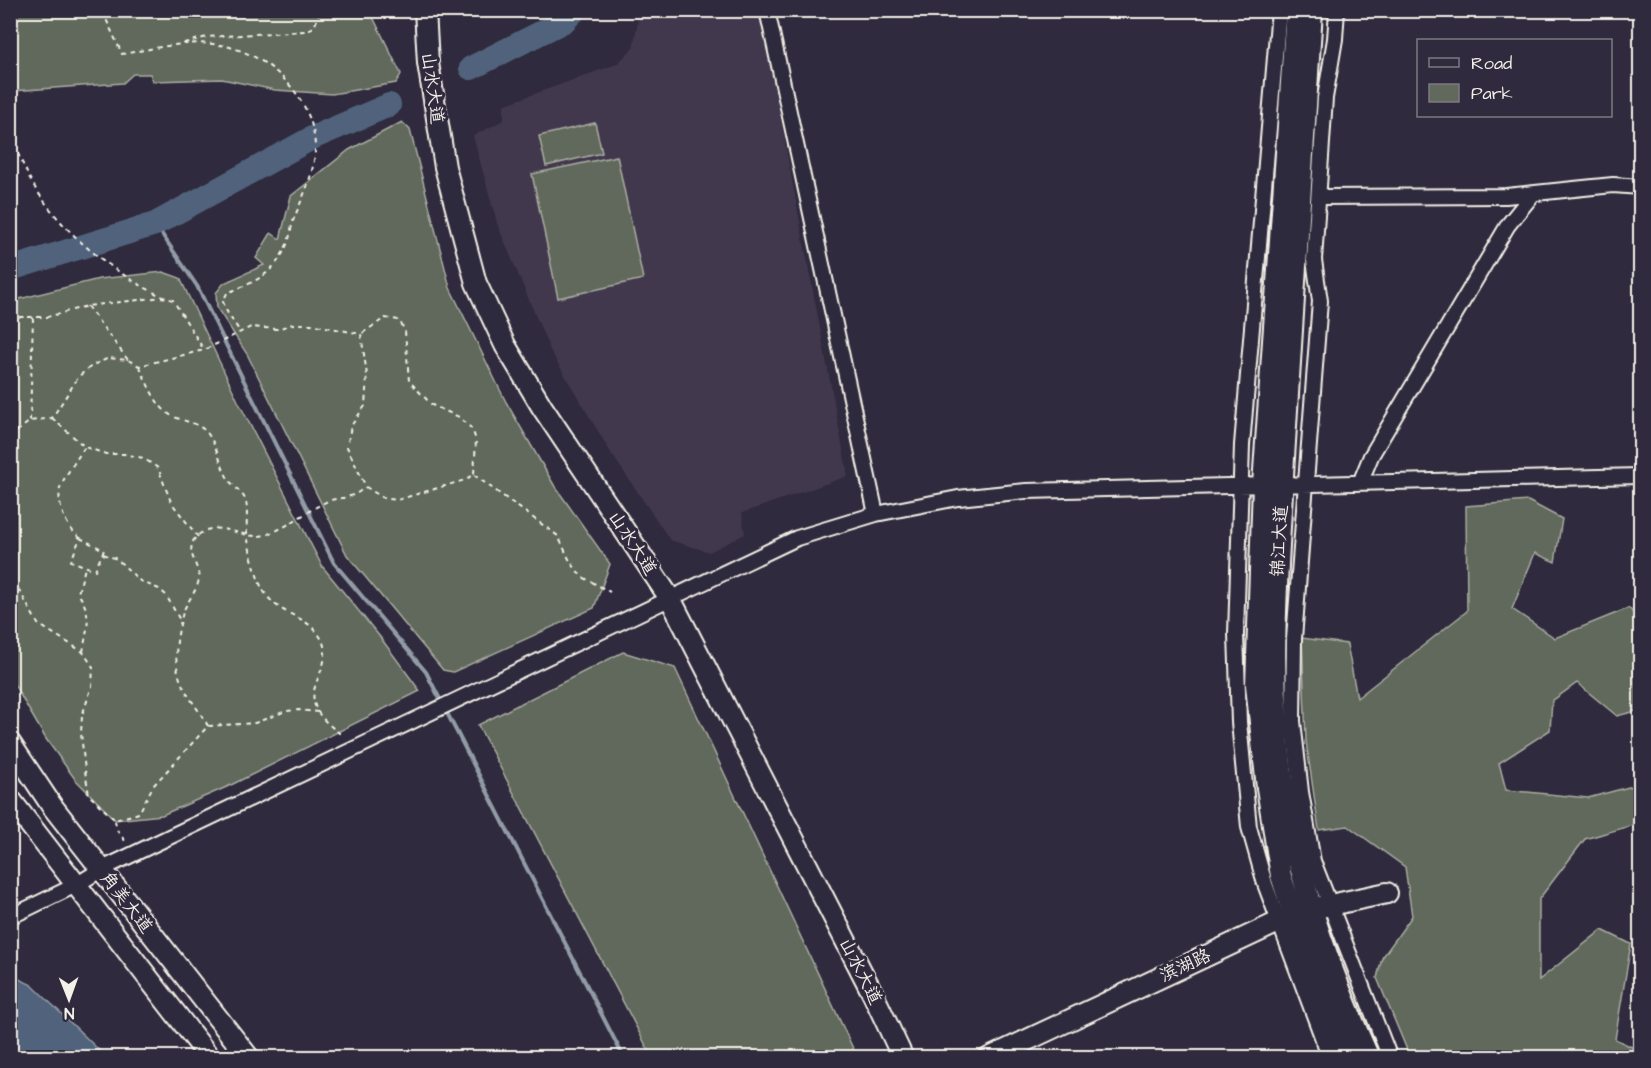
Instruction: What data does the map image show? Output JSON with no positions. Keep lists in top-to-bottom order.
{
  "streets": {
    "street": [
      "山水大道",
      "锦江大道",
      "角美大道",
      "滨湖路"
    ]
  },
  "crossings": [
    ["锦江大道", "滨湖路"]
  ],
  "legend": ["Road", "Park"],
  "north": "bottom"
}
